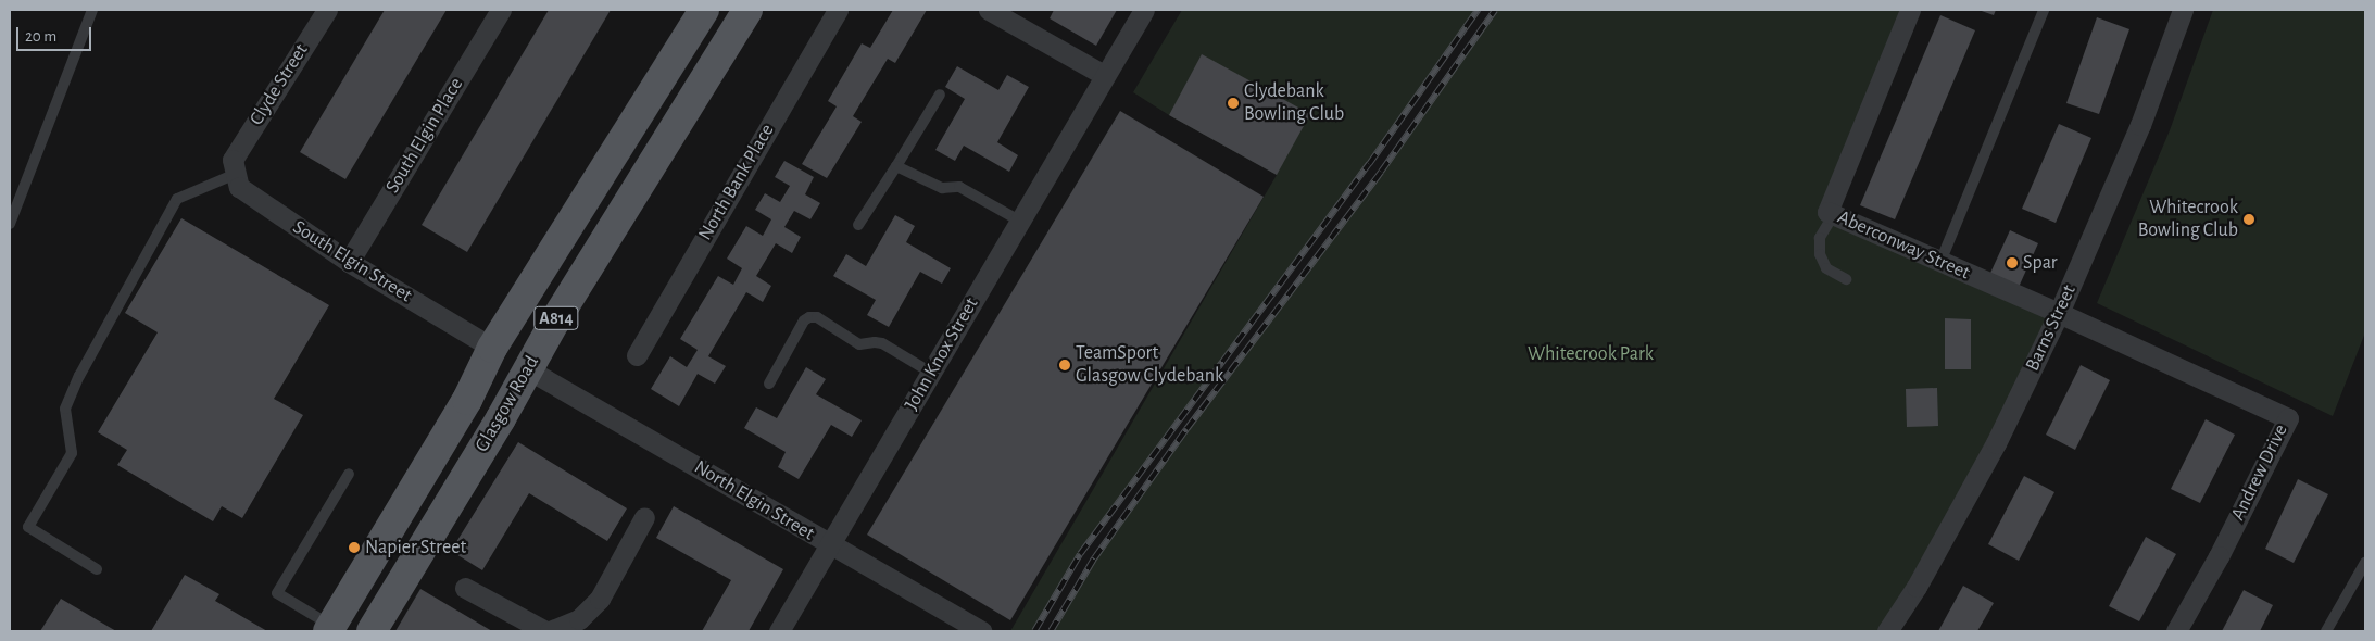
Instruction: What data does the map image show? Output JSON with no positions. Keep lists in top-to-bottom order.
{
  "streets": {
    "main road": ["A814", "Glasgow Road"],
    "street": [
      "Clyde Street",
      "South Elgin Place",
      "North Bank Place",
      "Aberconway Street",
      "South Elgin Street",
      "Barns Street",
      "John Knox Street",
      "Andrew Drive",
      "North Elgin Street"
    ]
  },
  "crossings": [
    ["Clyde Street", "South Elgin Street"],
    ["South Elgin Place", "South Elgin Street"],
    ["Aberconway Street", "Barns Street"],
    ["Aberconway Street", "Andrew Drive"],
    ["South Elgin Street", "Glasgow Road"],
    ["Barns Street", "Andrew Drive"],
    ["John Knox Street", "North Elgin Street"],
    ["Glasgow Road", "North Elgin Street"]
  ],
  "parks": ["Whitecrook Park"],
  "places": [
    "Clydebank Bowling Club",
    "Whitecrook Bowling Club",
    "Spar",
    "TeamSport Glasgow Clydebank",
    "Napier Street"
  ],
  "scale_bar": "20 m"
}
